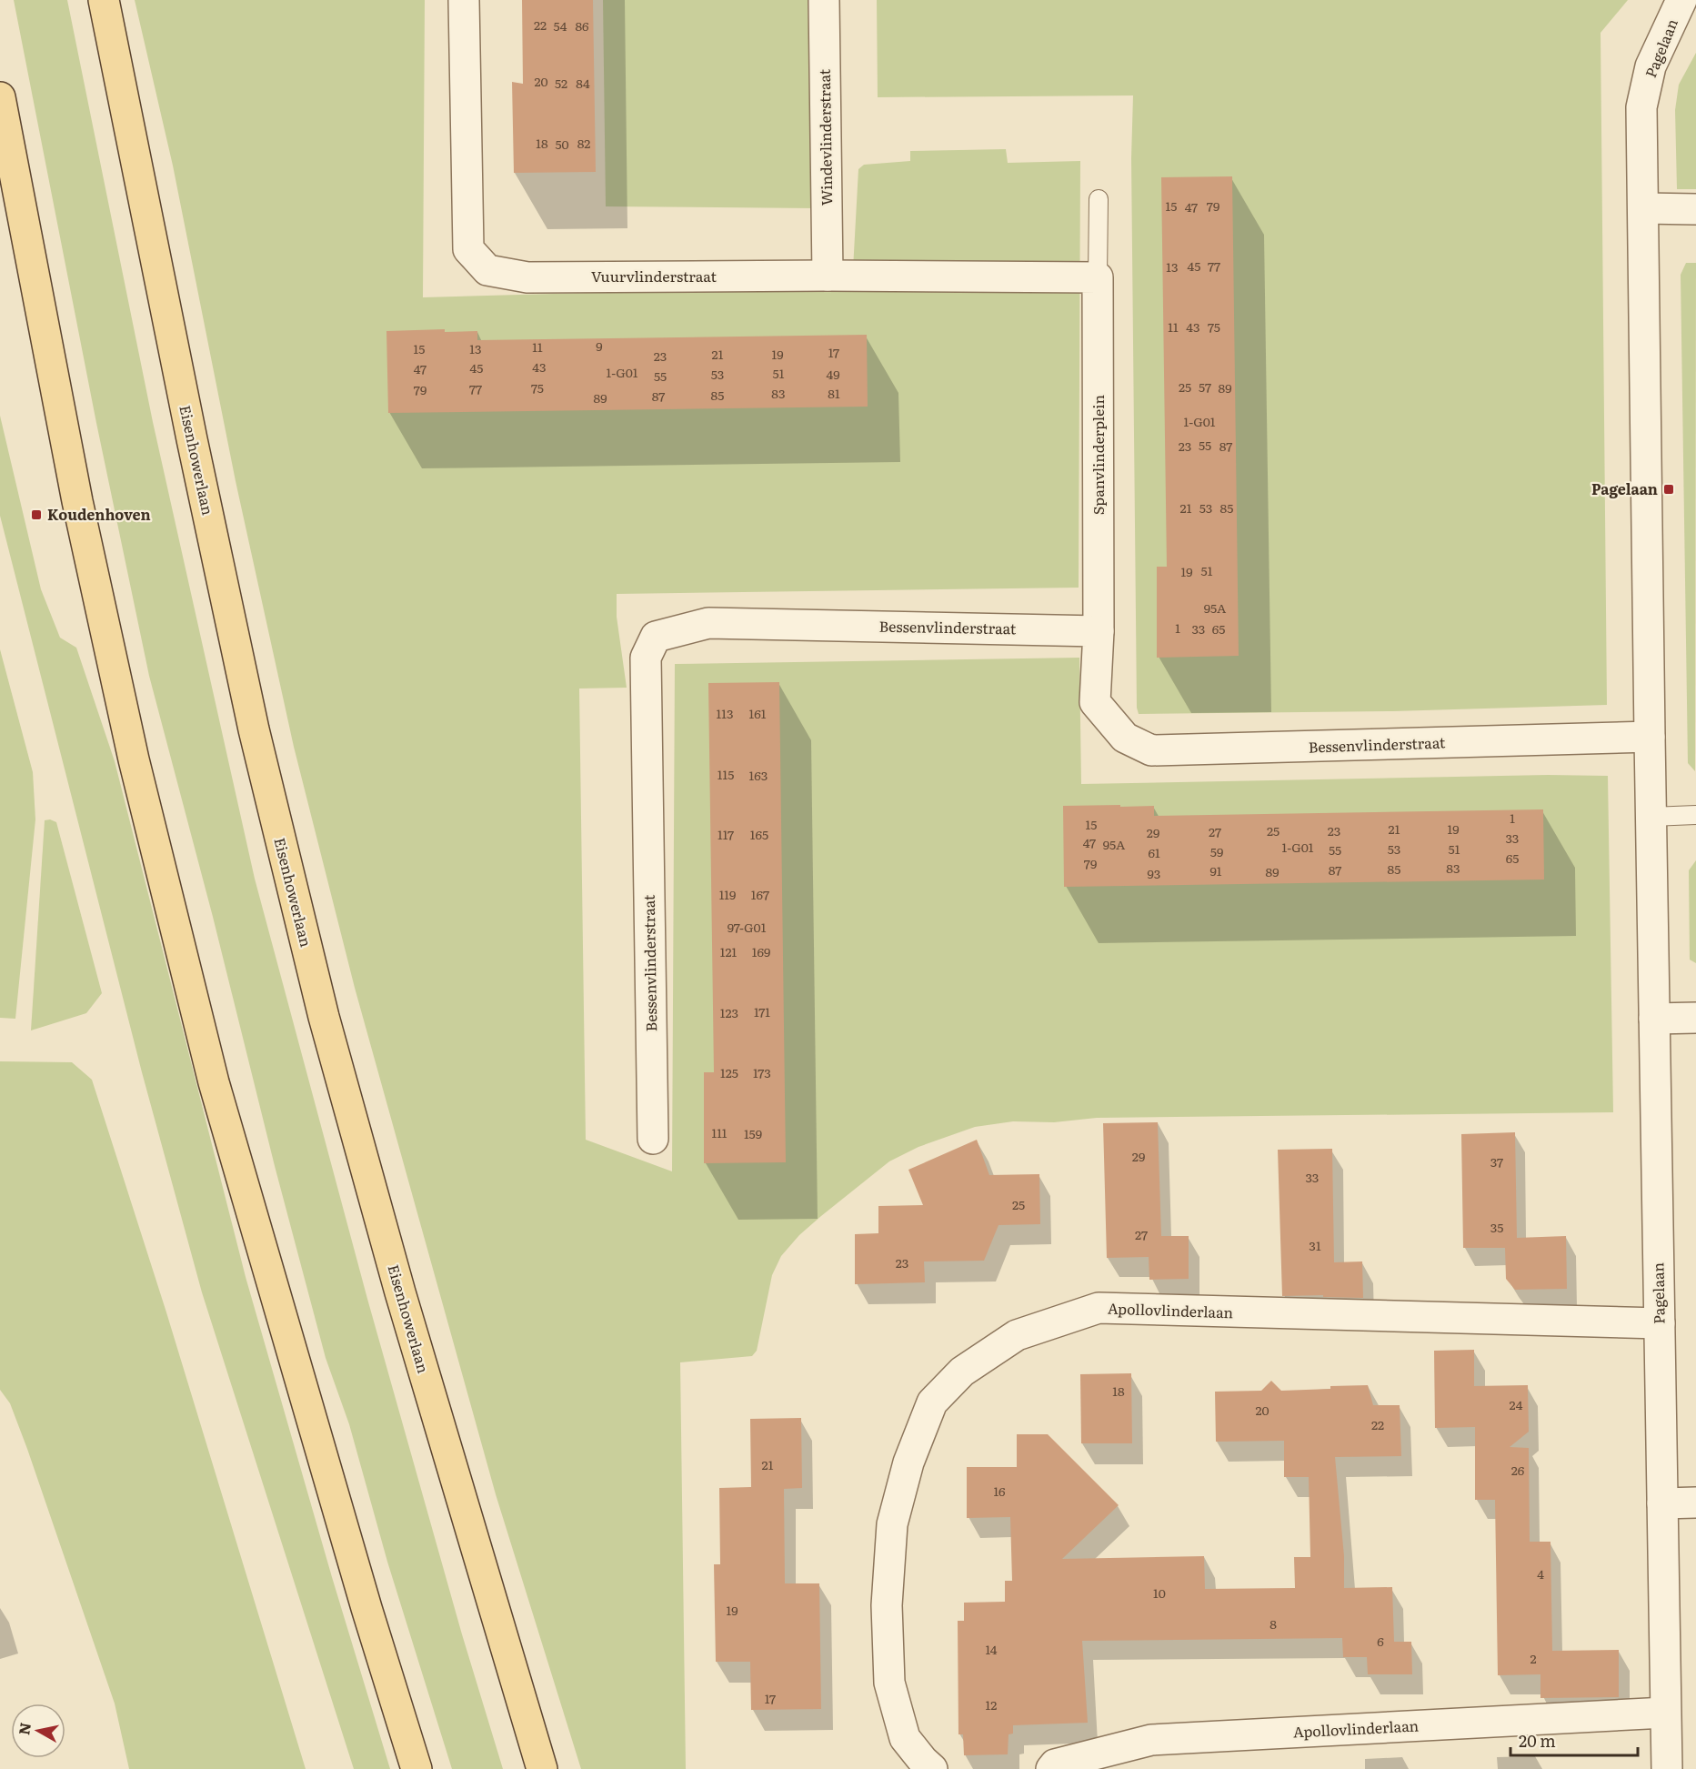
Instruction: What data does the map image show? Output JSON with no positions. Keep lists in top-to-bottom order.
{
  "streets": {
    "main road": ["Eisenhowerlaan"],
    "street": [
      "Pagelaan",
      "Windevlinderstraat",
      "Vuurvlinderstraat",
      "Spanvlinderplein",
      "Bessenvlinderstraat",
      "Apollovlinderlaan"
    ]
  },
  "crossings": [
    ["Pagelaan", "Bessenvlinderstraat"],
    ["Pagelaan", "Apollovlinderlaan"],
    ["Windevlinderstraat", "Vuurvlinderstraat"],
    ["Vuurvlinderstraat", "Spanvlinderplein"],
    ["Spanvlinderplein", "Bessenvlinderstraat"]
  ],
  "places": {
    "transit": ["Pagelaan", "Koudenhoven"]
  },
  "house_numbers": [
    "22",
    "54",
    "86",
    "20",
    "52",
    "84",
    "18",
    "82",
    "50",
    "15",
    "79",
    "47",
    "45",
    "77",
    "13",
    "11",
    "43",
    "75",
    "9",
    "11",
    "15",
    "13",
    "17",
    "21",
    "19",
    "23",
    "43",
    "45",
    "47",
    "1-G01",
    "51",
    "53",
    "49",
    "55",
    "25",
    "57",
    "75",
    "89",
    "77",
    "79",
    "83",
    "81",
    "85",
    "87",
    "89",
    "1-G01",
    "55",
    "23",
    "87",
    "21",
    "53",
    "85",
    "51",
    "19",
    "95A",
    "1",
    "33",
    "65",
    "113",
    "161",
    "115",
    "163",
    "1",
    "15",
    "21",
    "19",
    "25",
    "23",
    "27",
    "29",
    "117",
    "165",
    "33",
    "47",
    "95A",
    "1-G01",
    "53",
    "51",
    "55",
    "59",
    "61",
    "65",
    "79",
    "83",
    "85",
    "87",
    "91",
    "89",
    "93",
    "119",
    "167",
    "97-G01",
    "121",
    "169",
    "171",
    "123",
    "125",
    "173",
    "111",
    "159",
    "29",
    "37",
    "33",
    "25",
    "35",
    "27",
    "31",
    "23",
    "18",
    "24",
    "20",
    "22",
    "21",
    "26",
    "16",
    "4",
    "10",
    "19",
    "8",
    "6",
    "14",
    "2",
    "17",
    "12"
  ],
  "scale_bar": "20 m",
  "north": "left"
}
